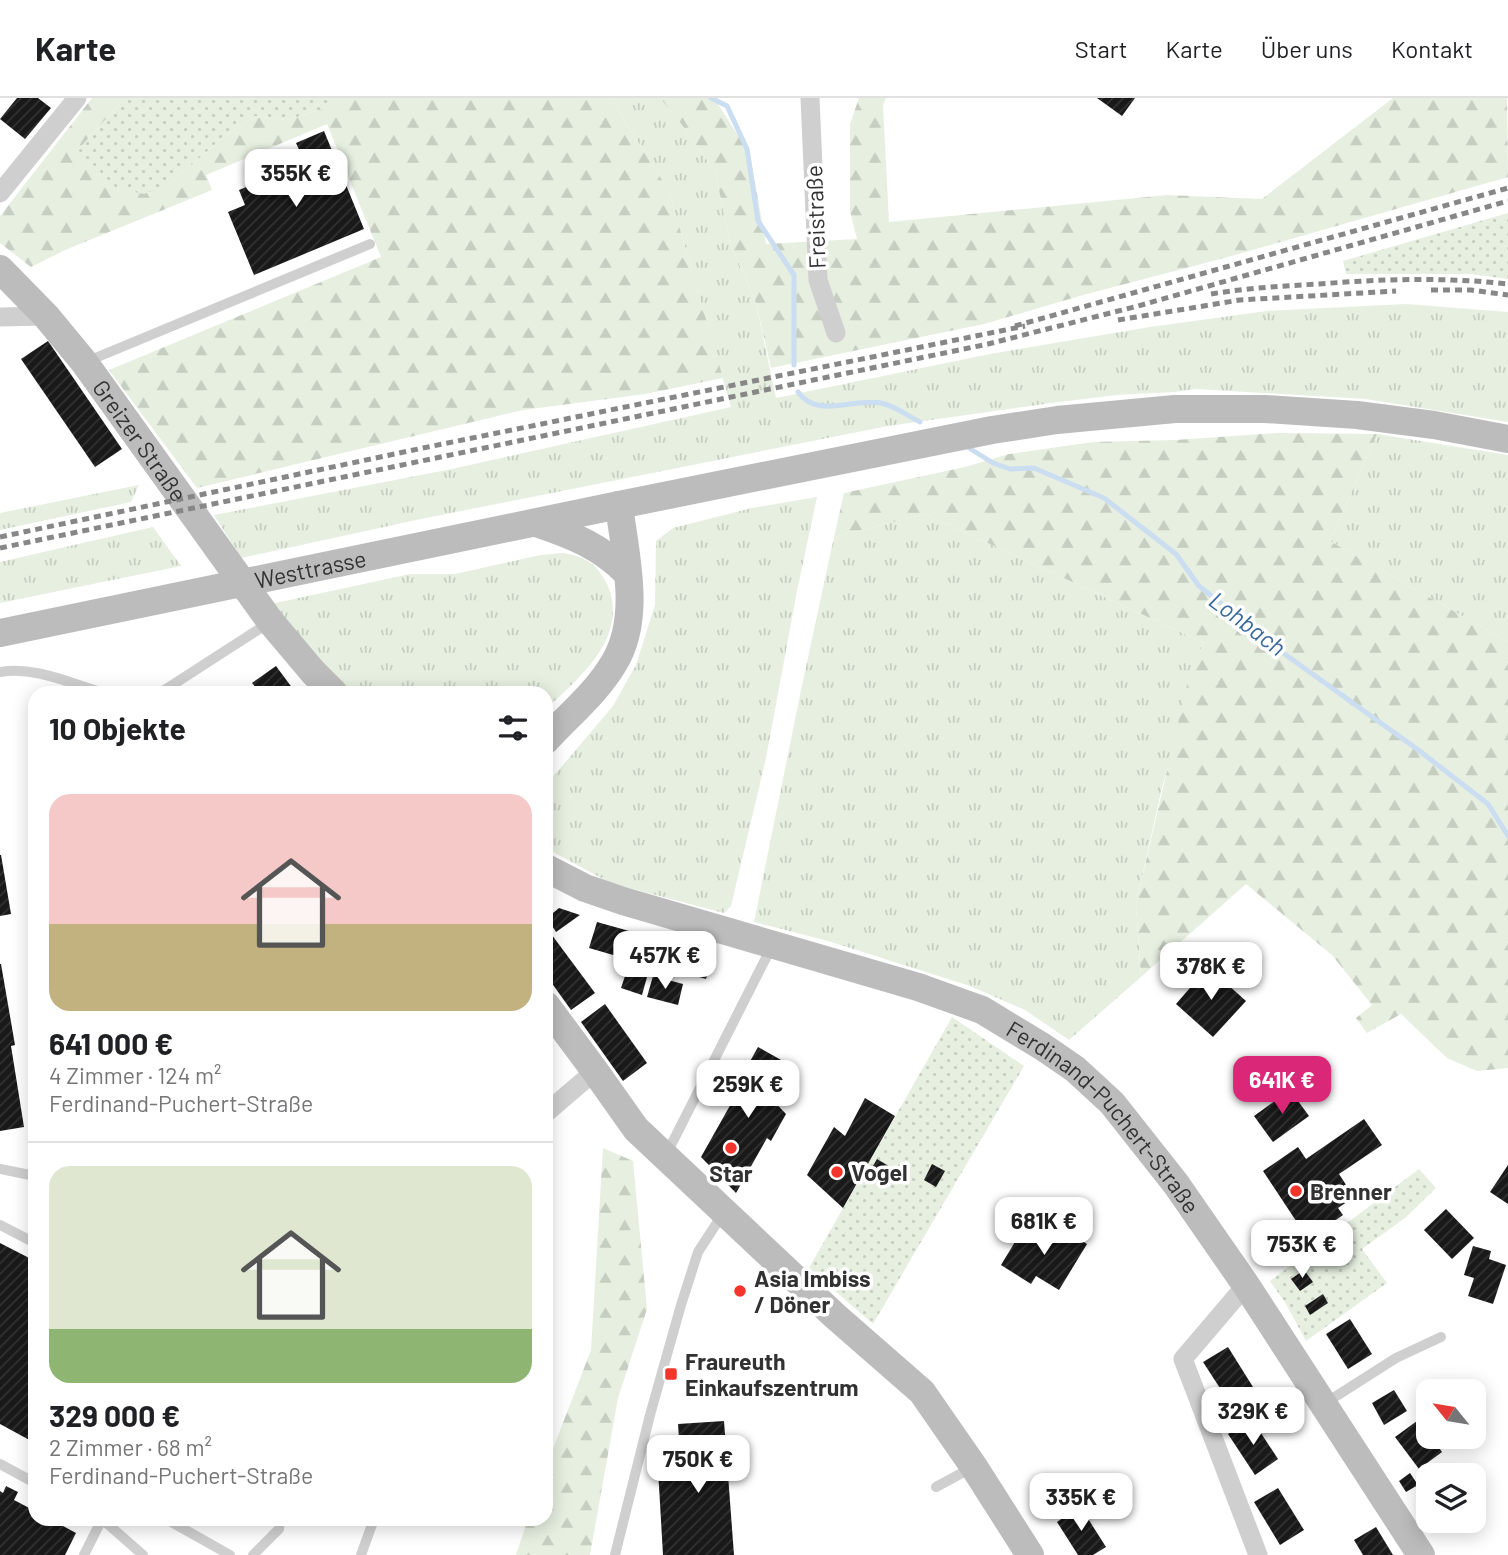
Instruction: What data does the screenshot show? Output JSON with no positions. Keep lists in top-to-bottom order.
{
  "streets": {
    "main road": ["Greizer Straße", "Westtrasse", "Ferdinand-Puchert-Straße"],
    "street": ["Freistraße"]
  },
  "water": ["Lohbach"],
  "places": {
    "other": [
      "Star",
      "Vogel",
      "Brenner",
      "Asia Imbiss / Döner"
    ],
    "transit": ["Fraureuth Einkaufszentrum"]
  },
  "north": "top left",
  "page": {
    "header": "Karte",
    "nav": [
      "Start",
      "Karte",
      "Über uns",
      "Kontakt"
    ],
    "price": [
      "355K €",
      "457K €",
      "378K €",
      "641K €",
      "259K €",
      "681K €",
      "753K €",
      "329K €",
      "750K €",
      "335K €"
    ],
    "heading": "10 Objekte",
    "list": [
      {
        "name": "641 000 €",
        "note": "4 Zimmer · 124 m² · Ferdinand-Puchert-Straße"
      },
      {
        "name": "329 000 €",
        "note": "2 Zimmer · 68 m² · Ferdinand-Puchert-Straße"
      }
    ]
  }
}
